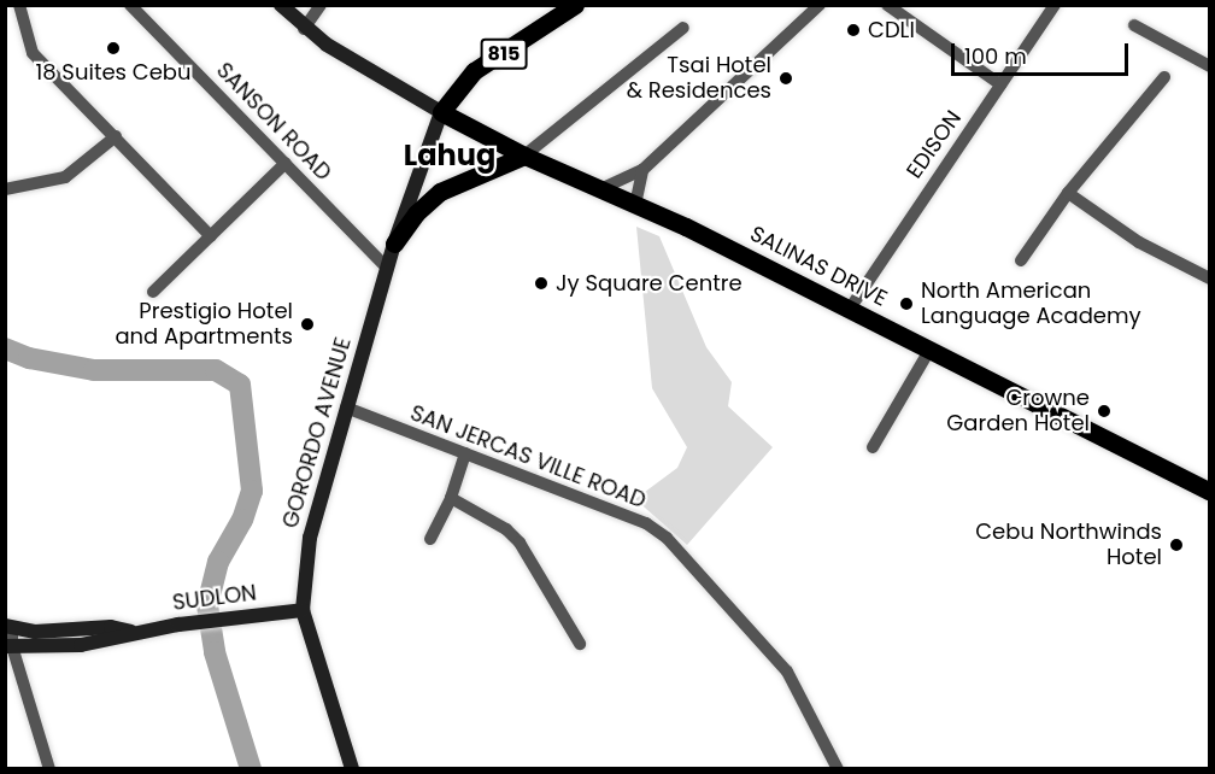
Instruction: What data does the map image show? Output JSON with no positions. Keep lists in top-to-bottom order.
{
  "streets": {
    "main road": [
      "815",
      "SALINAS DRIVE",
      "GORORDO AVENUE",
      "SUDLON"
    ],
    "street": ["SANSON ROAD", "EDISON", "SAN JERCAS VILLE ROAD"]
  },
  "crossings": [
    ["815", "SALINAS DRIVE"],
    ["815", "GORORDO AVENUE"],
    ["SANSON ROAD", "GORORDO AVENUE"],
    ["EDISON", "SALINAS DRIVE"],
    ["SALINAS DRIVE", "GORORDO AVENUE"],
    ["GORORDO AVENUE", "SAN JERCAS VILLE ROAD"],
    ["GORORDO AVENUE", "SUDLON"]
  ],
  "districts": ["Lahug"],
  "places": [
    "CDLI",
    "18 Suites Cebu",
    "Tsai Hotel & Residences",
    "Jy Square Centre",
    "North American Language Academy",
    "Prestigio Hotel and Apartments",
    "Crowne Garden Hotel",
    "Cebu Northwinds Hotel"
  ],
  "scale_bar": "100 m"
}
